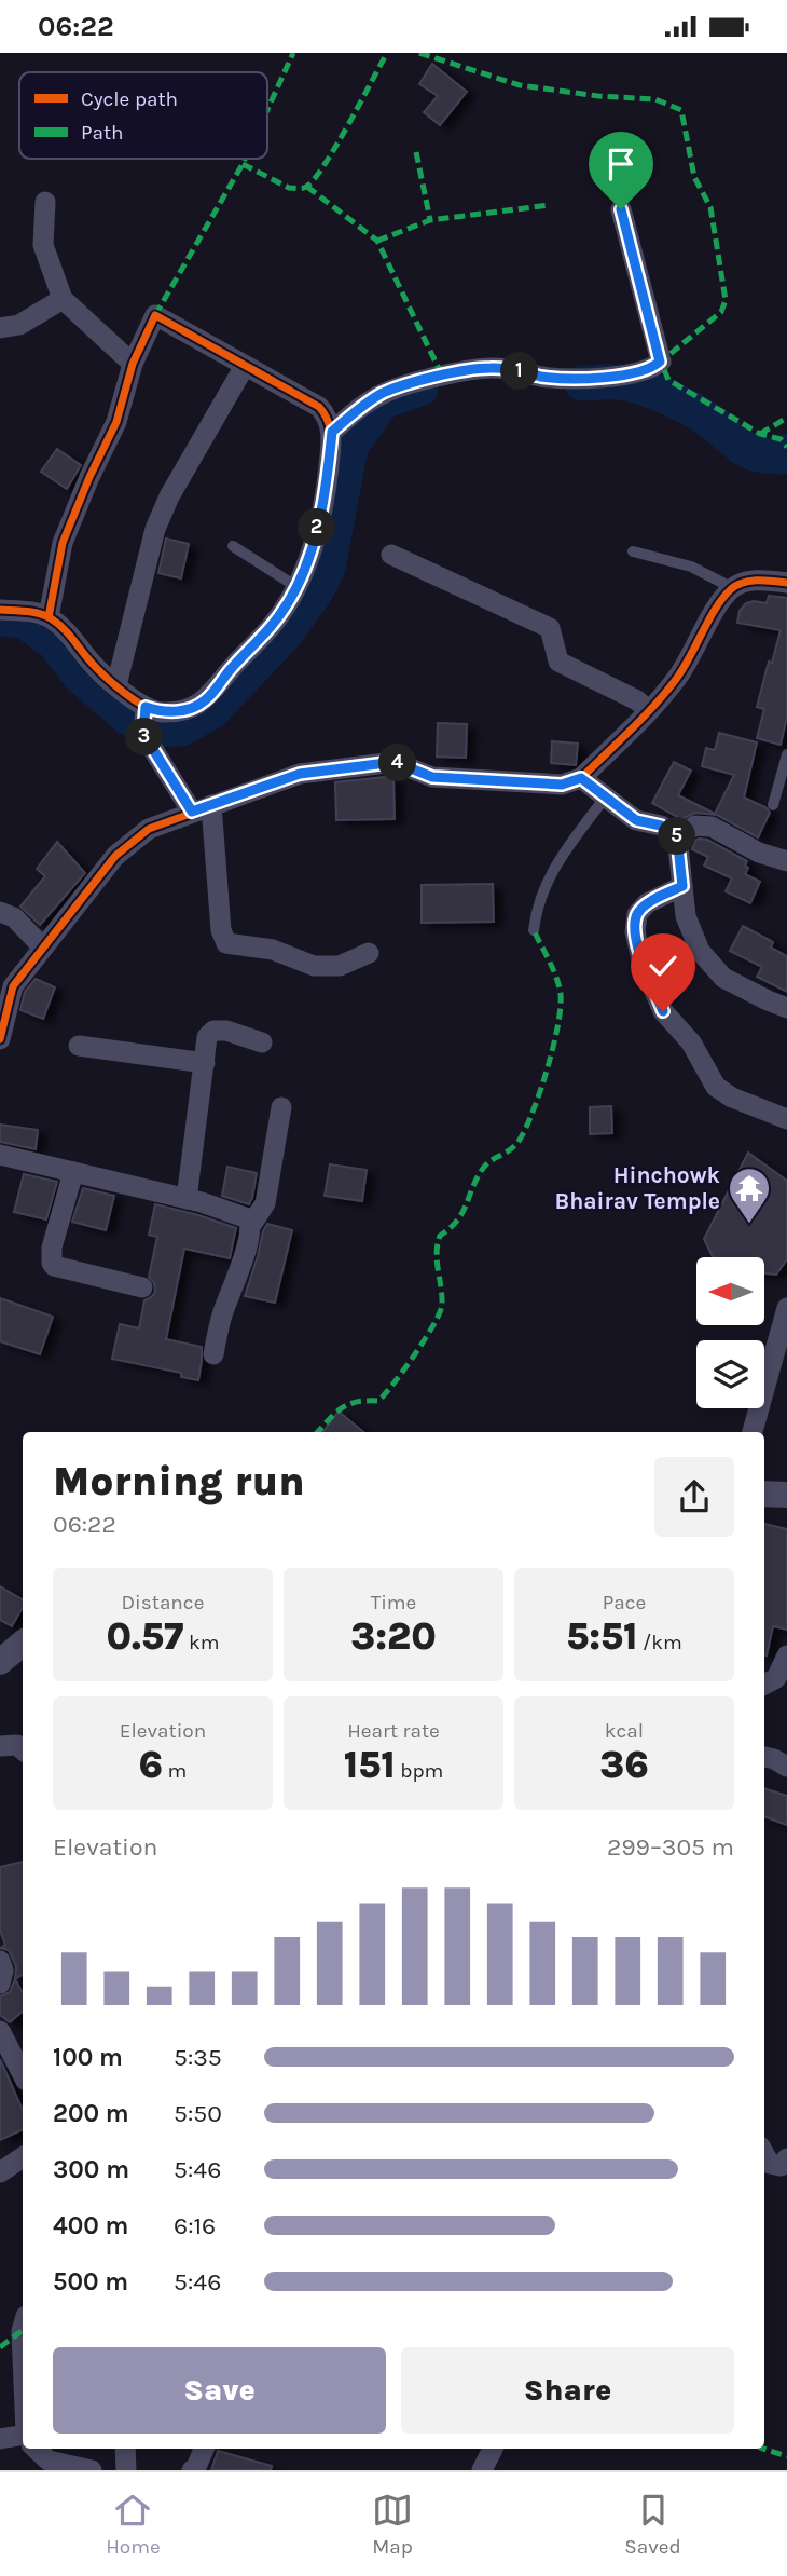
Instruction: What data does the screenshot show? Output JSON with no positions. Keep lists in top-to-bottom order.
{
  "places": {
    "temple": ["Hinchowk Bhairav Temple"]
  },
  "legend": ["Cycle path", "Path"],
  "north": "left",
  "page": {
    "status": "06:22",
    "pins": [
      "1",
      "2",
      "3",
      "4",
      "5"
    ],
    "heading": ["Morning run", "06:22"],
    "stats": [
      ["Distance", "0.57 km"],
      ["Time", "3:20"],
      ["Pace", "5:51 /km"],
      ["Elevation", "6 m"],
      ["Heart rate", "151 bpm"],
      ["kcal", "36"]
    ],
    "chart": ["Elevation", "299–305 m"],
    "list": [
      {
        "name": "100 m",
        "note": "5:35"
      },
      {
        "name": "200 m",
        "note": "5:50"
      },
      {
        "name": "300 m",
        "note": "5:46"
      },
      {
        "name": "400 m",
        "note": "6:16"
      },
      {
        "name": "500 m",
        "note": "5:46"
      }
    ],
    "buttons": ["Save", "Share"],
    "tabs": ["Home", "Map", "Saved"]
  }
}
